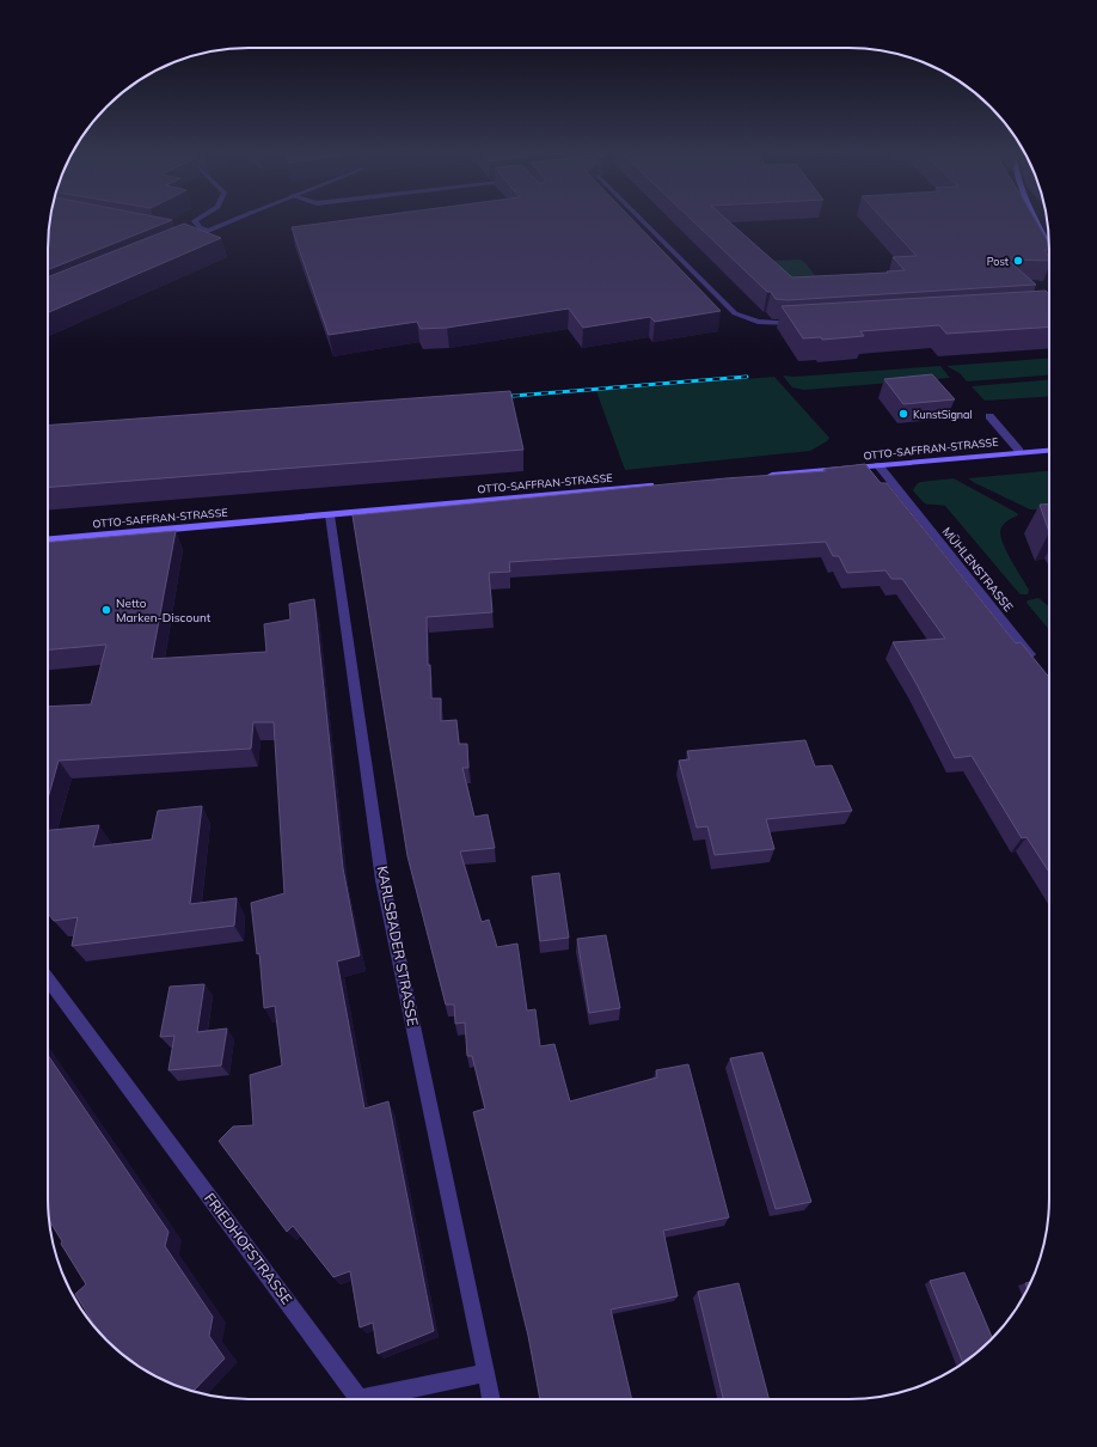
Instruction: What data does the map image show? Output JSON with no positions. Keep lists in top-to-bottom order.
{
  "streets": {
    "main road": ["OTTO-SAFFRAN-STRASSE"],
    "street": ["MÜHLENSTRASSE", "KARLSBADER STRASSE", "FRIEDHOFSTRASSE"]
  },
  "crossings": [
    ["OTTO-SAFFRAN-STRASSE", "MÜHLENSTRASSE"],
    ["OTTO-SAFFRAN-STRASSE", "KARLSBADER STRASSE"],
    ["KARLSBADER STRASSE", "FRIEDHOFSTRASSE"]
  ],
  "places": ["Post", "KunstSignal", "Netto Marken-Discount"]
}
